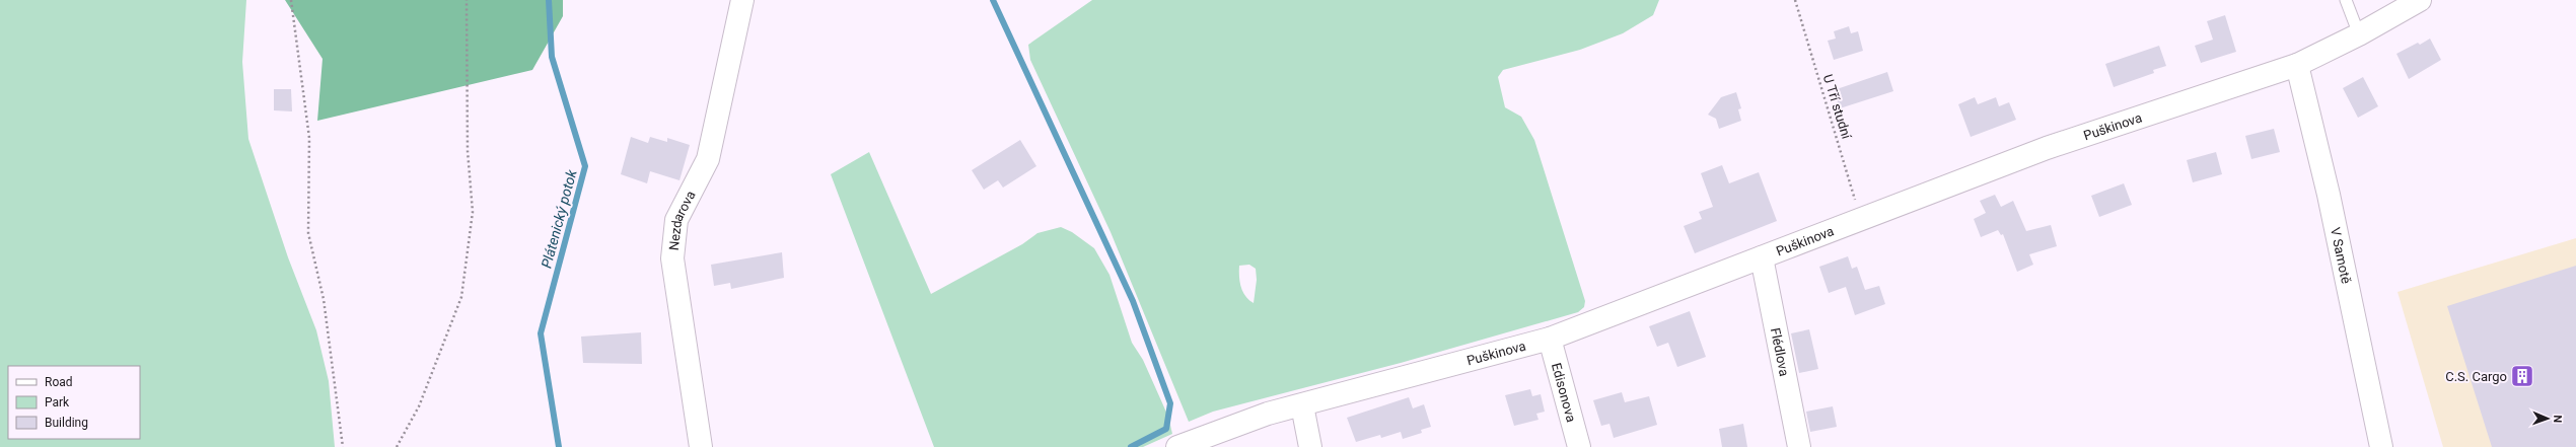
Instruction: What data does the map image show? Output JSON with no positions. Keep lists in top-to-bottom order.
{
  "streets": {
    "street": [
      "Puškinova",
      "Nezdarova",
      "V Samotě",
      "Flédlova",
      "Edisonova"
    ],
    "path": ["U Tří studní"]
  },
  "crossings": [
    ["U Tří studní", "Puškinova"],
    ["Puškinova", "V Samotě"],
    ["Puškinova", "Flédlova"],
    ["Puškinova", "Edisonova"]
  ],
  "water": ["Plátenický potok"],
  "places": {
    "building": ["C.S. Cargo"]
  },
  "legend": ["Road", "Park", "Building"],
  "north": "right"
}
